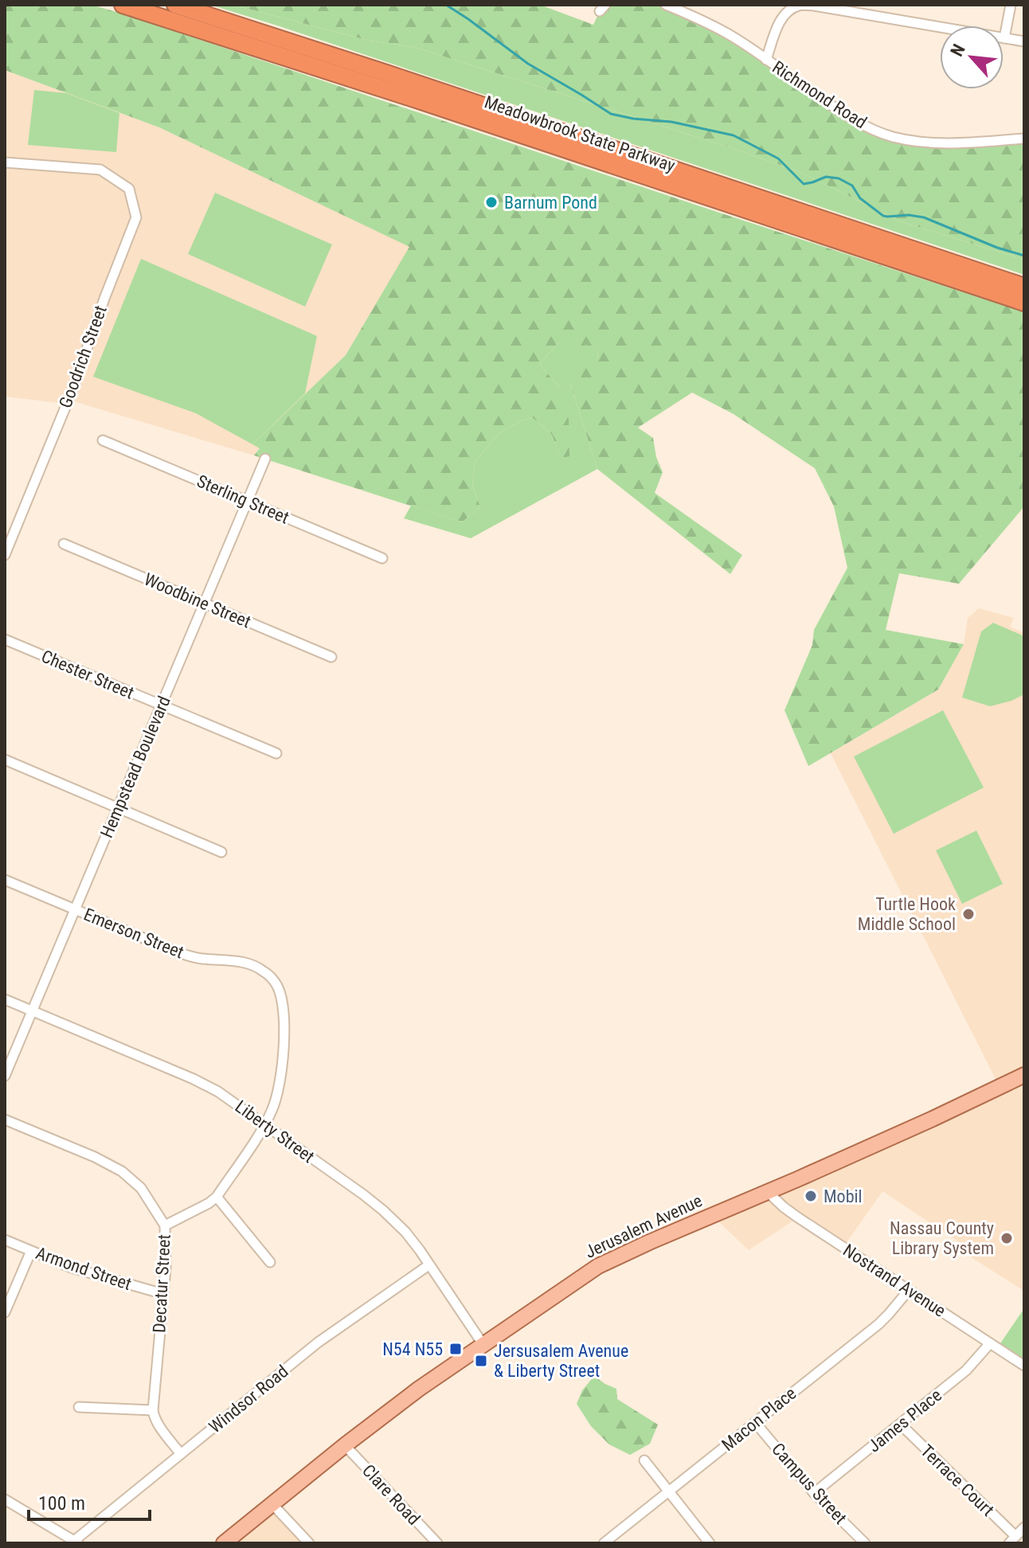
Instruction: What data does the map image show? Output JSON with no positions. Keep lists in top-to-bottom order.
{
  "streets": {
    "highway": ["Meadowbrook State Parkway"],
    "main road": ["Jerusalem Avenue"],
    "street": [
      "Richmond Road",
      "Goodrich Street",
      "Sterling Street",
      "Woodbine Street",
      "Chester Street",
      "Hempstead Boulevard",
      "Emerson Street",
      "Liberty Street",
      "Armond Street",
      "Nostrand Avenue",
      "Decatur Street",
      "Windsor Road",
      "Macon Place",
      "James Place",
      "Terrace Court",
      "Campus Street",
      "Clare Road"
    ]
  },
  "crossings": [
    ["Sterling Street", "Hempstead Boulevard"],
    ["Woodbine Street", "Hempstead Boulevard"],
    ["Chester Street", "Hempstead Boulevard"],
    ["Hempstead Boulevard", "Emerson Street"],
    ["Hempstead Boulevard", "Liberty Street"],
    ["Emerson Street", "Liberty Street"],
    ["Emerson Street", "Decatur Street"],
    ["Liberty Street", "Jerusalem Avenue"],
    ["Liberty Street", "Windsor Road"],
    ["Jerusalem Avenue", "Nostrand Avenue"],
    ["Jerusalem Avenue", "Clare Road"],
    ["Armond Street", "Decatur Street"],
    ["Nostrand Avenue", "Macon Place"],
    ["Nostrand Avenue", "James Place"],
    ["Macon Place", "Campus Street"],
    ["James Place", "Terrace Court"],
    ["James Place", "Campus Street"]
  ],
  "places": {
    "other": [
      "Barnum Pond",
      "Turtle Hook Middle School",
      "Mobil",
      "Nassau County Library System"
    ],
    "transit": ["N54 N55", "Jersusalem Avenue & Liberty Street"]
  },
  "scale_bar": "100 m",
  "north": "top left"
}
